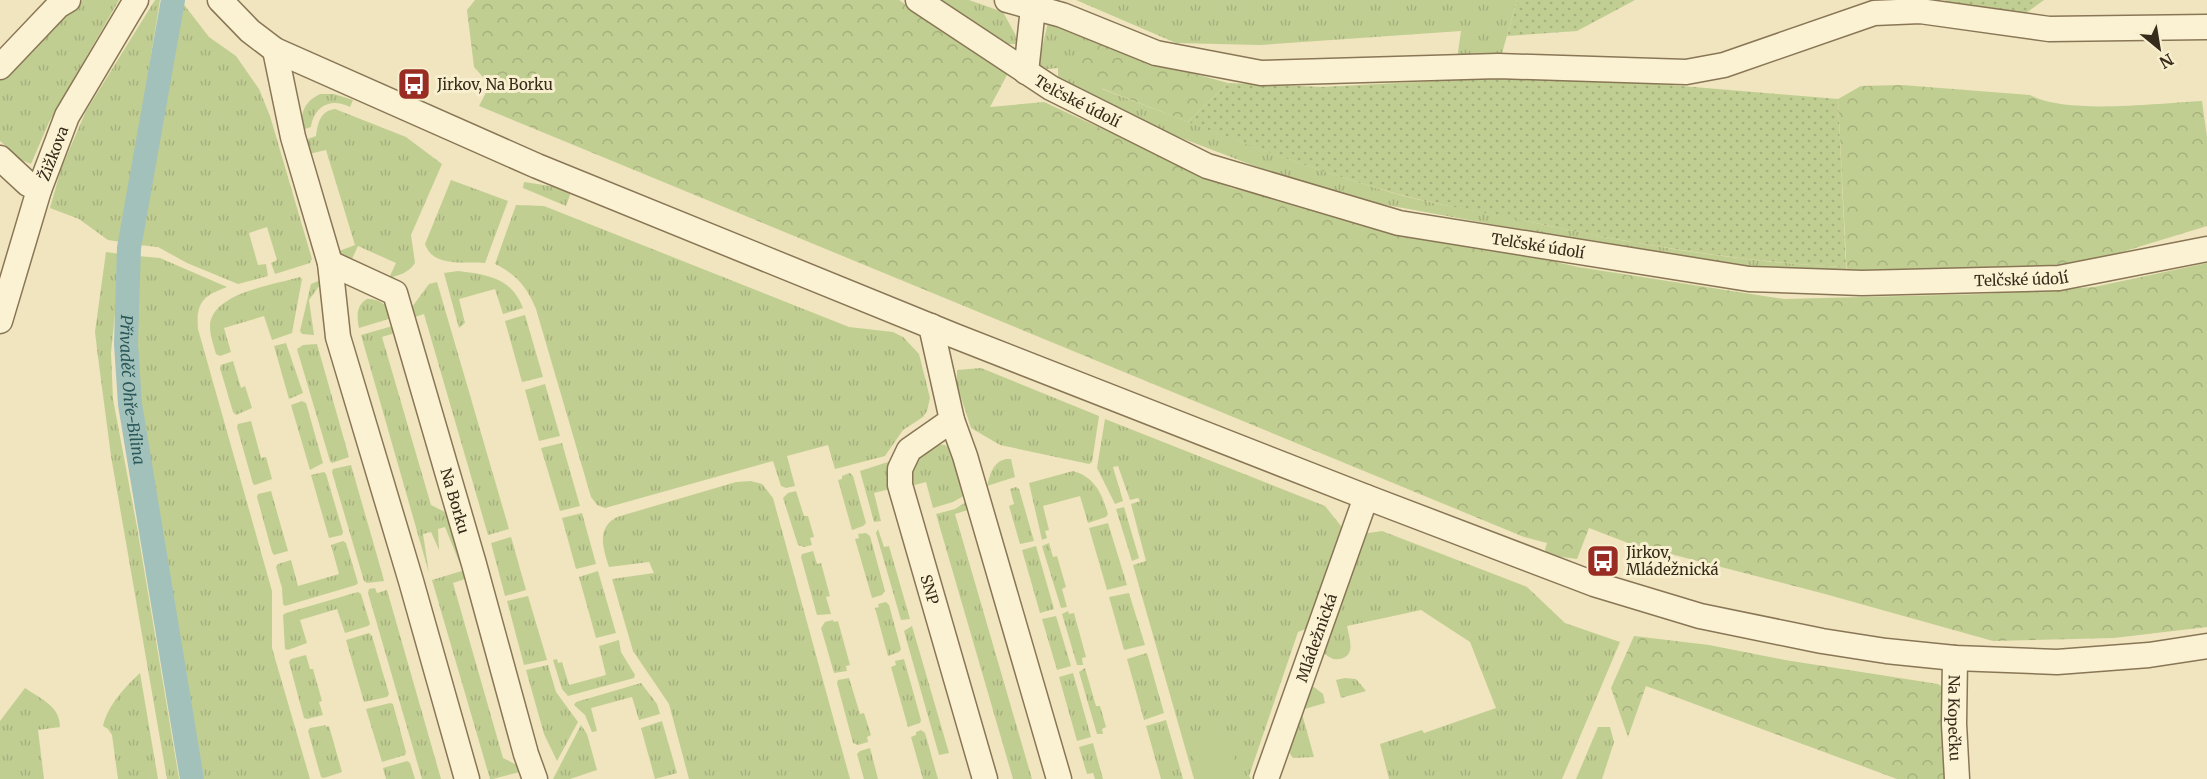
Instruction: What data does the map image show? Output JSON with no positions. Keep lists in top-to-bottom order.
{
  "streets": {
    "street": [
      "Telčské údolí",
      "Žižkova",
      "Na Borku",
      "SNP",
      "Mládežnická",
      "Na Kopečku"
    ]
  },
  "water": ["Přivaděč Ohře-Bílina"],
  "places": {
    "bus stop": ["Jirkov, Na Borku", "Jirkov, Mládežnická"]
  },
  "north": "bottom right"
}
